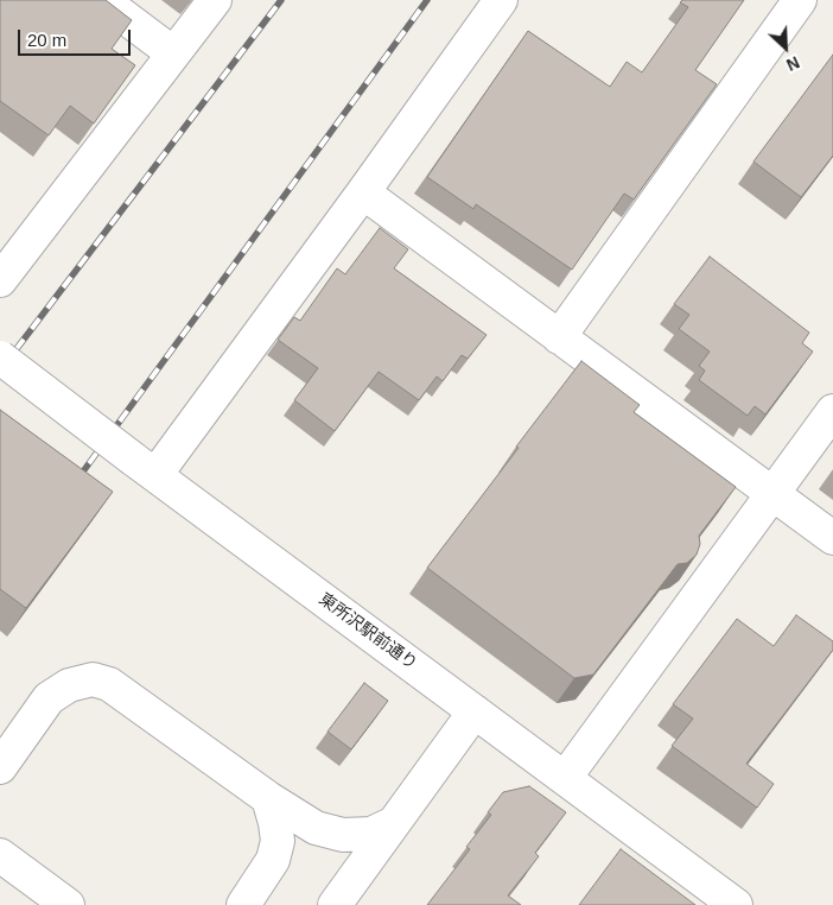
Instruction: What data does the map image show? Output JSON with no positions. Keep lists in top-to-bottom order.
{
  "streets": {
    "street": ["東所沢駅前通り"]
  },
  "scale_bar": "20 m",
  "north": "bottom right"
}
